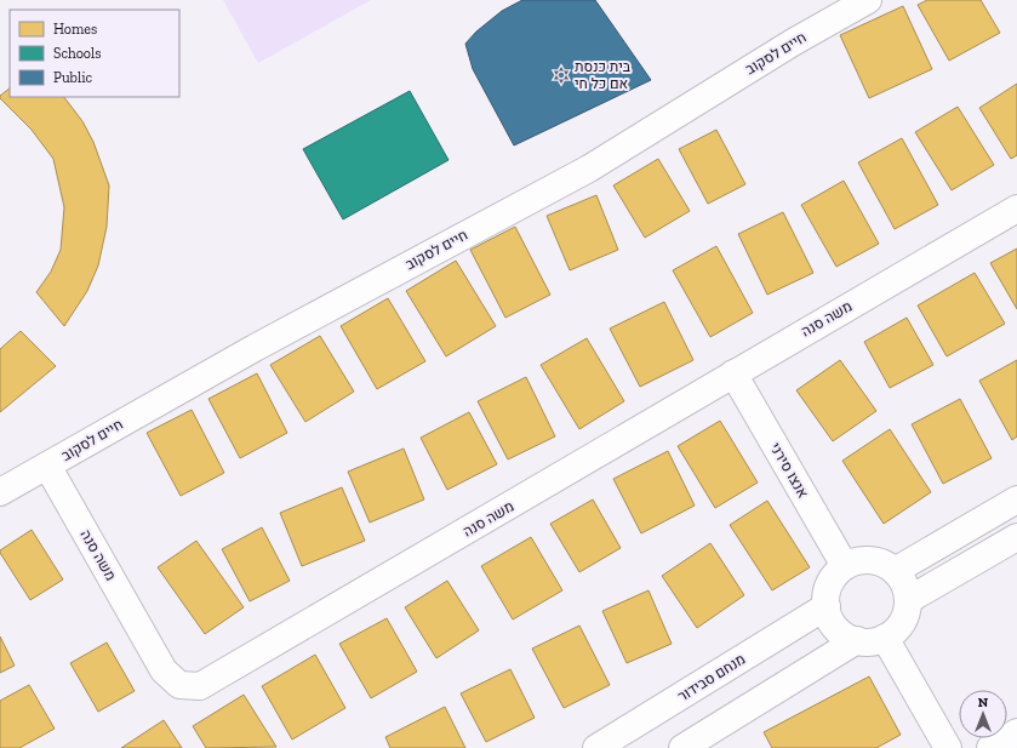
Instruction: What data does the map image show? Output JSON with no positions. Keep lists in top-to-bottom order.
{
  "streets": {
    "street": [
      "חיים לסקוב",
      "משה סנה",
      "אנצו סירני",
      "מנחם סבידור"
    ]
  },
  "crossings": [
    ["חיים לסקוב", "משה סנה"],
    ["משה סנה", "אנצו סירני"],
    ["אנצו סירני", "מנחם סבידור"]
  ],
  "places": {
    "synagogue": ["בית כנסת אם כל חי"]
  },
  "legend": ["Homes", "Schools", "Public"],
  "north": "top"
}
